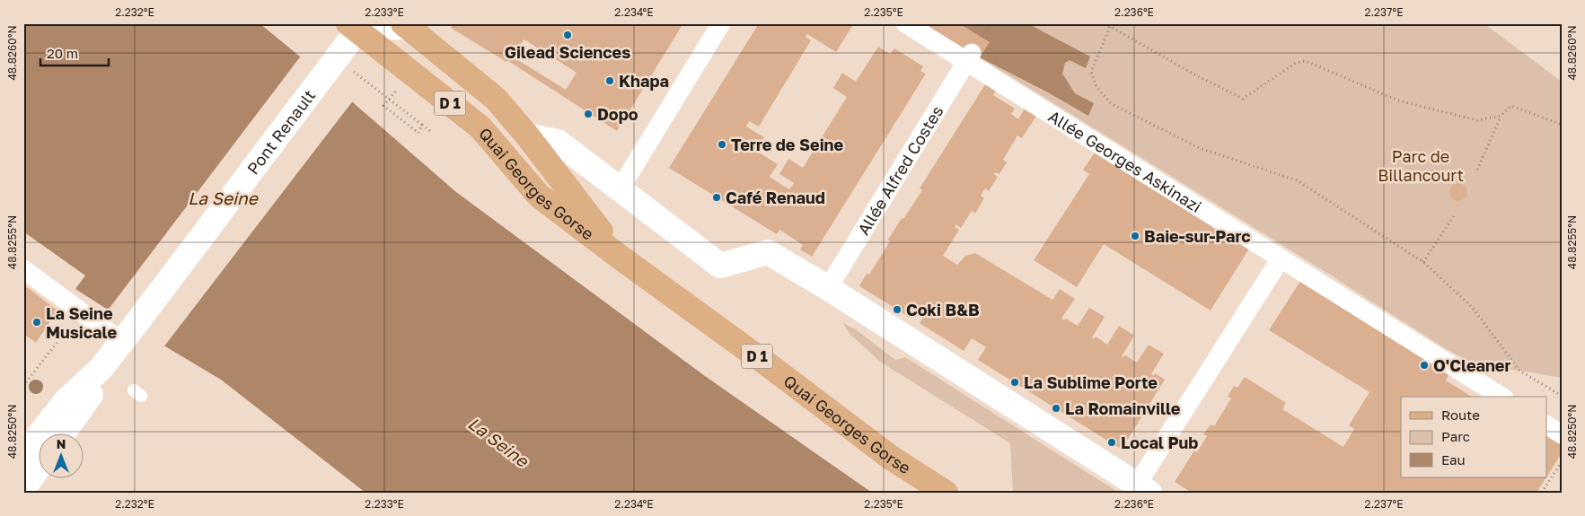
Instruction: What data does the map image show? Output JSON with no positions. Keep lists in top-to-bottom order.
{
  "streets": {
    "main road": ["D 1", "Quai Georges Gorse"],
    "street": ["Pont Renault", "Allée Georges Askinazi", "Allée Alfred Costes"]
  },
  "crossings": [
    ["Allée Georges Askinazi", "Allée Alfred Costes"]
  ],
  "water": ["La Seine"],
  "parks": ["Parc de Billancourt"],
  "places": [
    "Gilead Sciences",
    "Khapa",
    "Dopo",
    "Terre de Seine",
    "Café Renaud",
    "Baie-sur-Parc",
    "Coki B&B",
    "La Seine Musicale",
    "O'Cleaner",
    "La Sublime Porte",
    "La Romainville",
    "Local Pub"
  ],
  "legend": ["Route", "Parc", "Eau"],
  "scale_bar": "20 m",
  "north": "top",
  "coordinates": [
    "2.232°E",
    "2.233°E",
    "2.234°E",
    "2.235°E",
    "2.236°E",
    "2.237°E",
    "48.8260°N",
    "48.8255°N",
    "48.8250°N"
  ]
}
